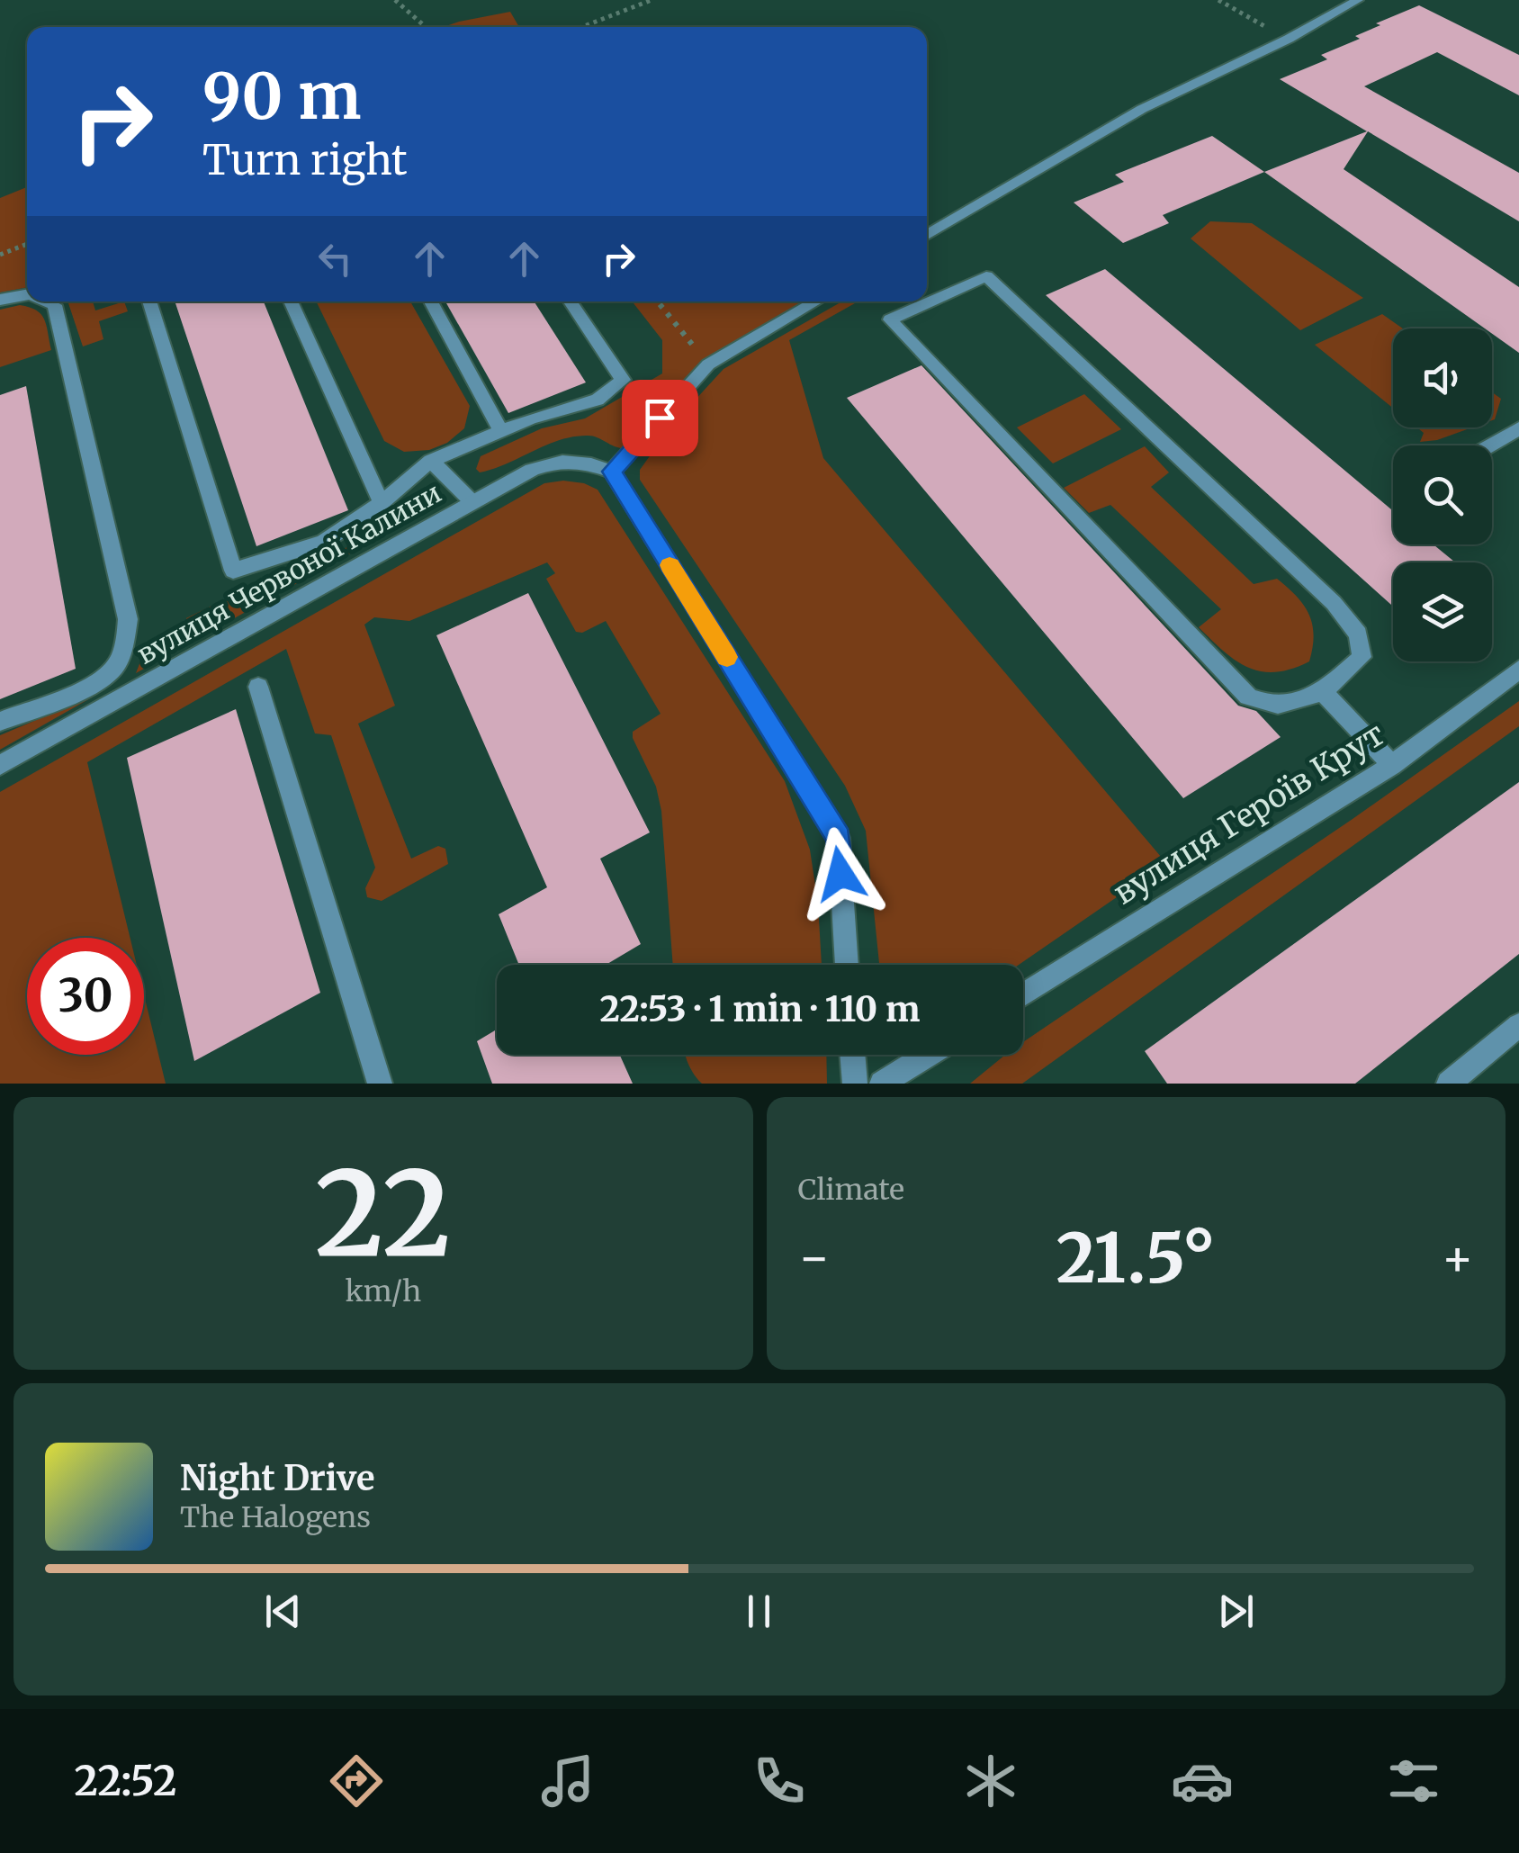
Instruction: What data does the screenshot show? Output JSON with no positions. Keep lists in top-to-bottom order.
{
  "streets": {
    "street": ["вулиця Червоної Калини", "вулиця Героїв Крут"]
  },
  "page": {
    "turn": ["90 m", "Turn right"],
    "limit": "30",
    "trip": "22:53 · 1 min · 110 m",
    "tile": [
      ["22", "km/h"],
      "Climate"
    ],
    "heat": ["−", "21.5°", "+"],
    "song": ["Night Drive", "The Halogens"],
    "tabs": "22:52"
  }
}
